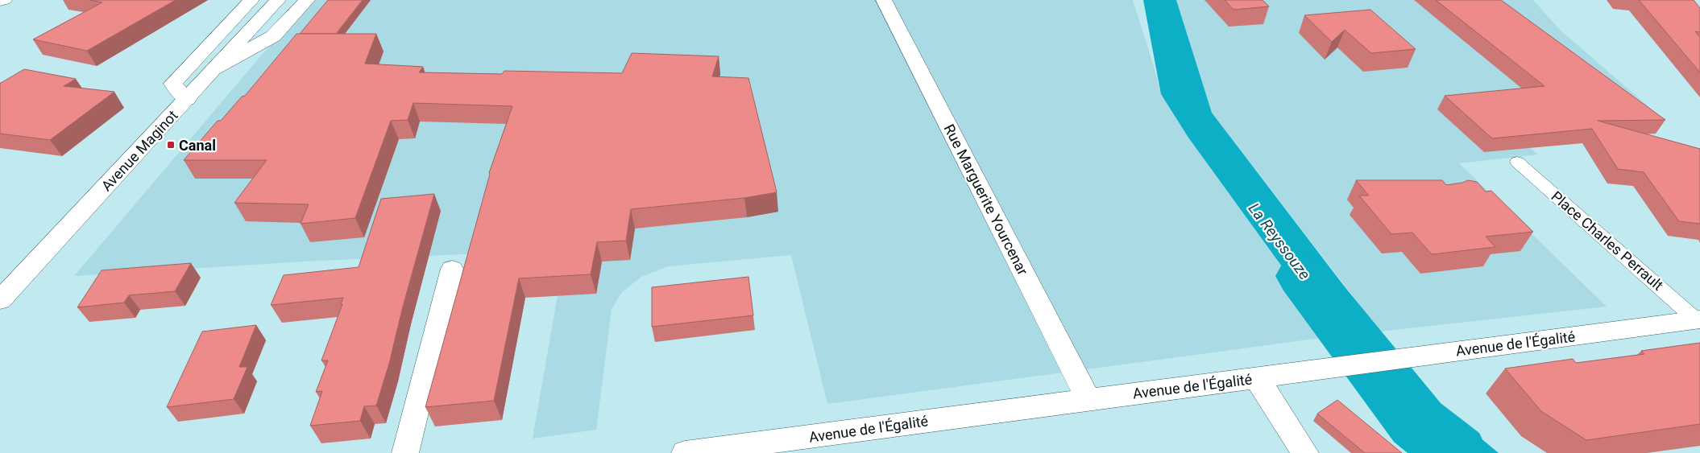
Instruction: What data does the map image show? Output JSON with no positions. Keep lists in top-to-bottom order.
{
  "streets": {
    "street": ["Avenue Maginot", "Rue Marguerite Yourcenar", "Avenue de l'Égalité"],
    "lane": ["Place Charles Perrault"]
  },
  "crossings": [
    ["Rue Marguerite Yourcenar", "Avenue de l'Égalité"],
    ["Place Charles Perrault", "Avenue de l'Égalité"]
  ],
  "water": ["La Reyssouze"],
  "places": {
    "transit": ["Canal"]
  }
}
